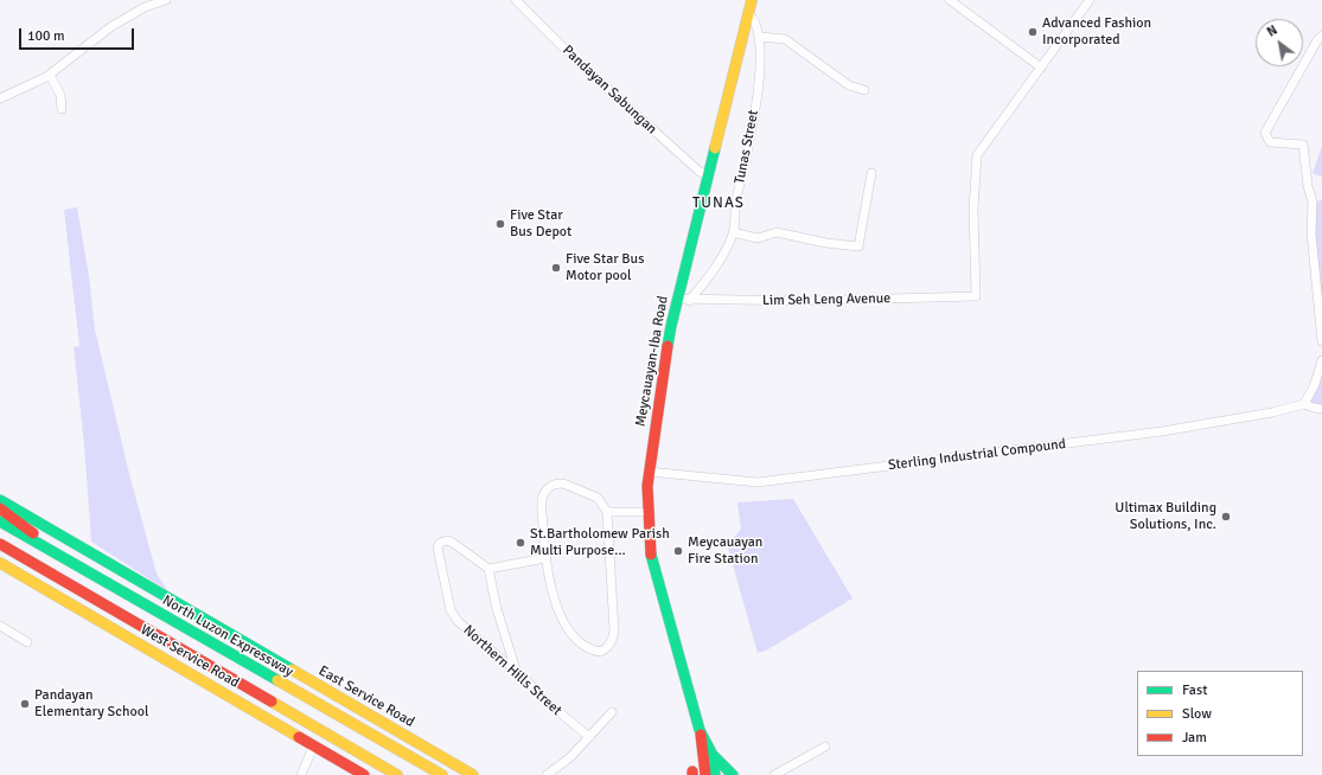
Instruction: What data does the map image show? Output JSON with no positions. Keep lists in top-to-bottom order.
{
  "streets": {
    "main road": [
      "Meycauayan-Iba Road",
      "North Luzon Expressway",
      "West Service Road",
      "East Service Road"
    ],
    "street": [
      "Pandayan Sabungan",
      "Tunas Street",
      "Lim Seh Leng Avenue",
      "Sterling Industrial Compound",
      "Northern Hills Street"
    ]
  },
  "crossings": [
    ["Pandayan Sabungan", "Meycauayan-Iba Road"],
    ["Tunas Street", "Lim Seh Leng Avenue"],
    ["Tunas Street", "Meycauayan-Iba Road"],
    ["Lim Seh Leng Avenue", "Meycauayan-Iba Road"],
    ["Meycauayan-Iba Road", "Sterling Industrial Compound"]
  ],
  "districts": ["TUNAS"],
  "places": [
    "Advanced Fashion Incorporated",
    "Five Star Bus Depot",
    "Five Star Bus Motor pool",
    "Ultimax Building Solutions, Inc.",
    "St.Bartholomew Parish Multi Purpose...",
    "Meycauayan Fire Station",
    "Pandayan Elementary School"
  ],
  "legend": ["Fast", "Slow", "Jam"],
  "scale_bar": "100 m",
  "north": "top left"
}
